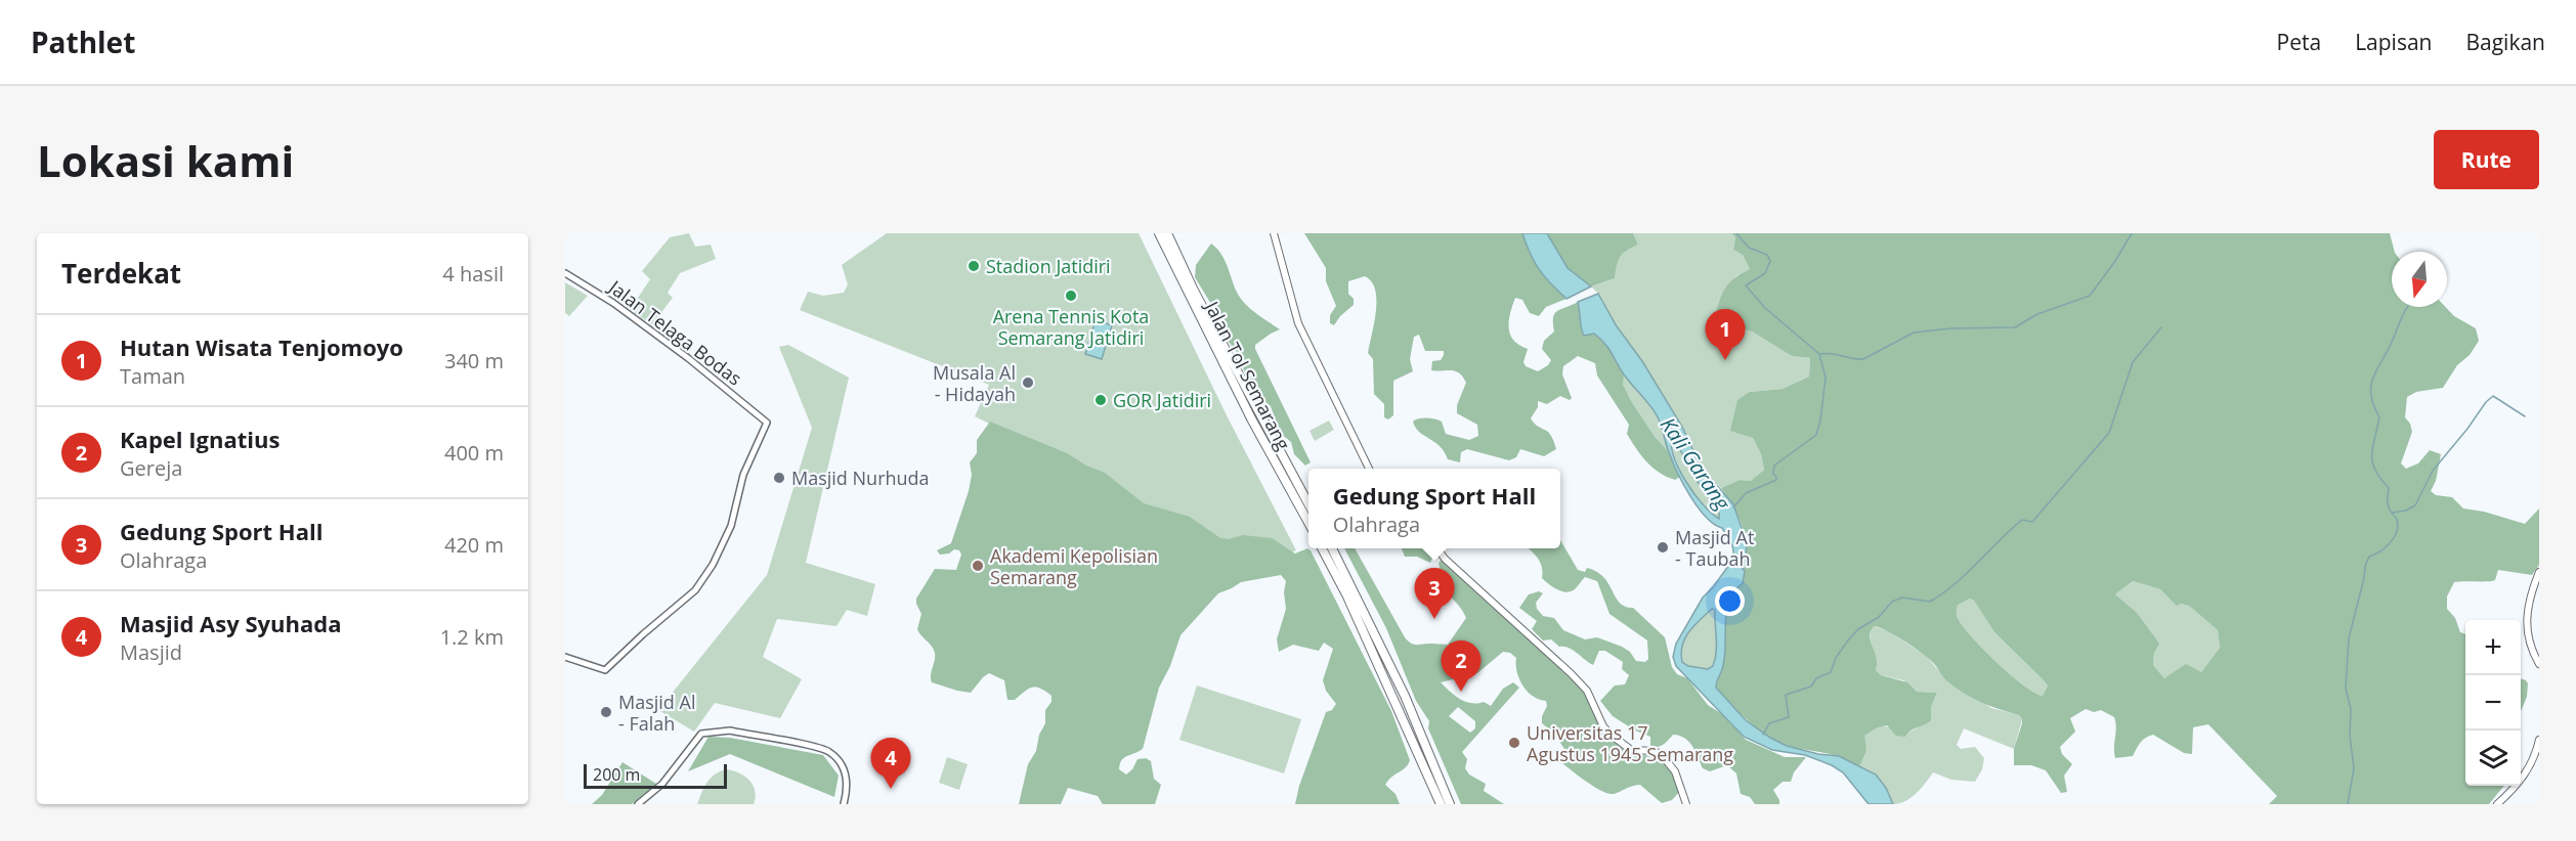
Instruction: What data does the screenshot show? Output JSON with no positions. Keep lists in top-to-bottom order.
{
  "streets": {
    "highway": ["Jalan Tol Semarang"],
    "street": ["Jalan Telaga Bodas"]
  },
  "water": ["Kali Garang"],
  "places": [
    "Stadion Jatidiri",
    "Arena Tennis Kota Semarang Jatidiri",
    "Musala Al - Hidayah",
    "GOR Jatidiri",
    "Masjid Nurhuda",
    "Masjid At - Taubah",
    "Akademi Kepolisian Semarang",
    "Masjid Al - Falah",
    "Universitas 17 Agustus 1945 Semarang"
  ],
  "scale_bar": "200 m",
  "north": "bottom",
  "page": {
    "header": "Pathlet",
    "nav": ["Peta", "Lapisan", "Bagikan"],
    "buttons": "Rute",
    "title": "Lokasi kami",
    "heading": ["Terdekat", "4 hasil"],
    "pins": [
      "1",
      "3",
      "2",
      "4"
    ],
    "list": [
      {
        "mark": "1",
        "name": "Hutan Wisata Tenjomoyo",
        "note": "Taman",
        "value": "340 m"
      },
      {
        "mark": "2",
        "name": "Kapel Ignatius",
        "note": "Gereja",
        "value": "400 m"
      },
      {
        "mark": "3",
        "name": "Gedung Sport Hall",
        "note": "Olahraga",
        "value": "420 m"
      },
      {
        "mark": "4",
        "name": "Masjid Asy Syuhada",
        "note": "Masjid",
        "value": "1.2 km"
      }
    ],
    "popup": ["Gedung Sport Hall", "Olahraga"],
    "map_buttons": ["+", "−"],
    "scale": "200 m"
  }
}
